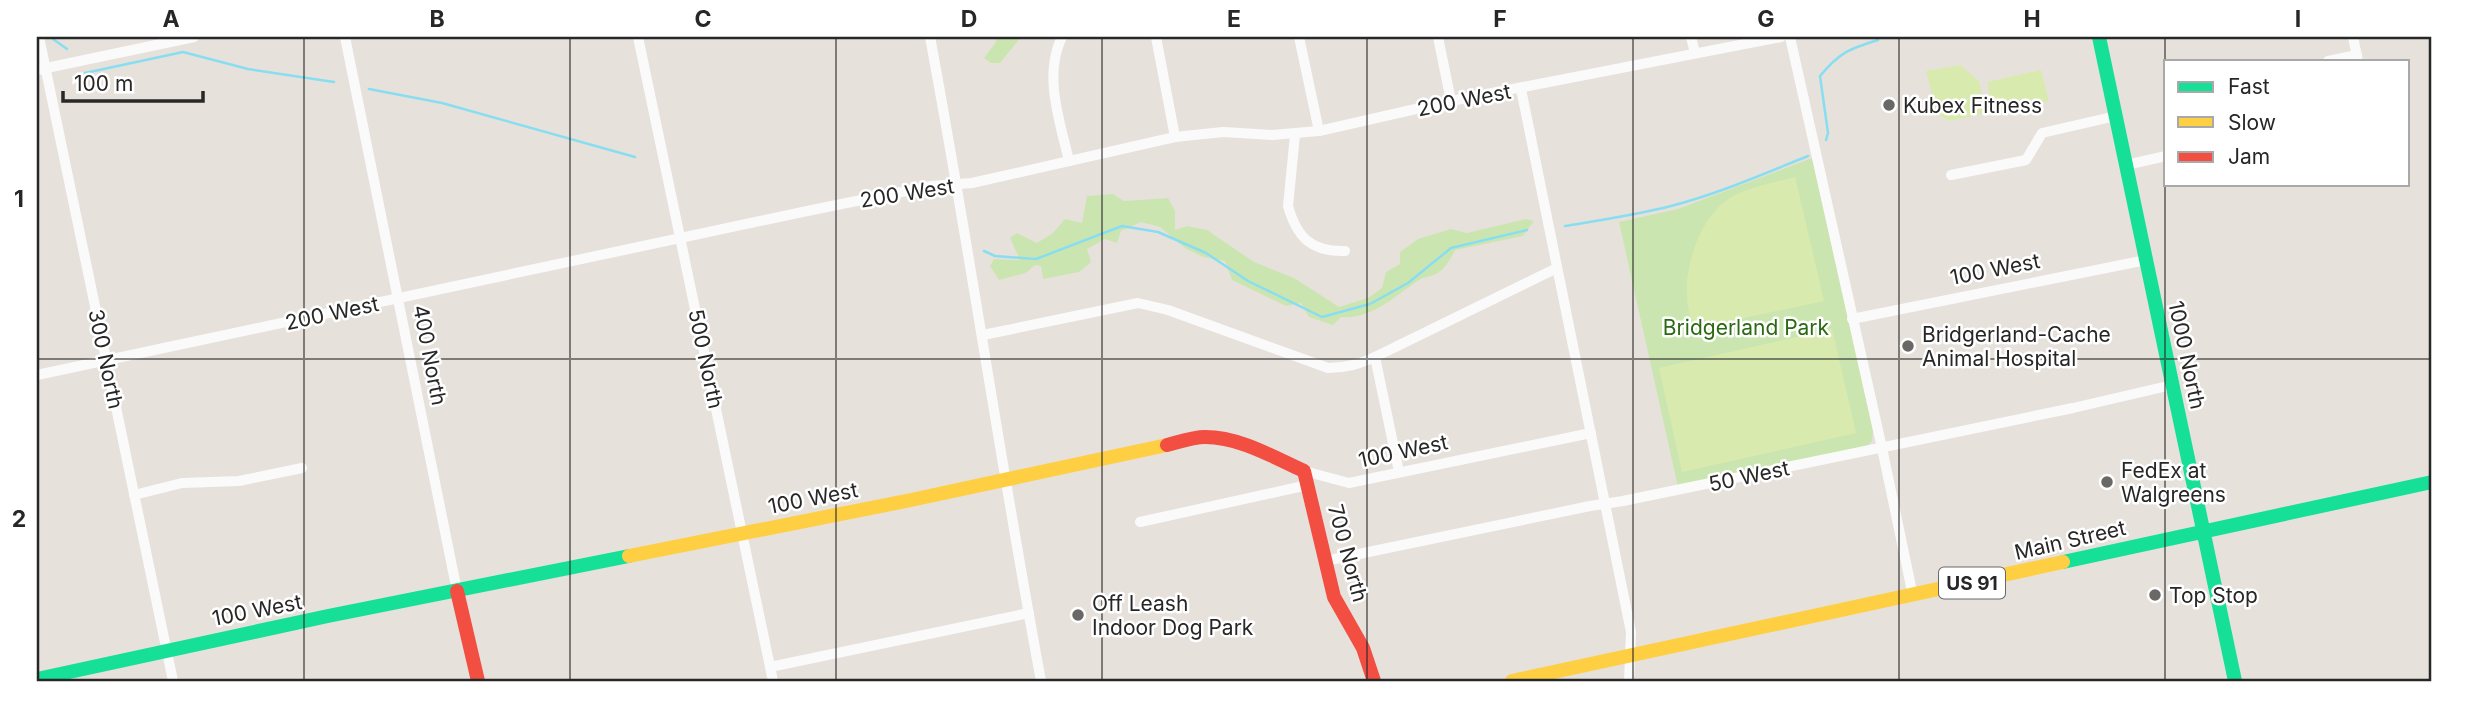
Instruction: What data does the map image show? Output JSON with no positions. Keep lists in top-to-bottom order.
{
  "streets": {
    "street": [
      "200 West",
      "100 West",
      "400 North",
      "1000 North",
      "300 North",
      "500 North",
      "50 West",
      "Main Street",
      "700 North",
      "US 91"
    ]
  },
  "crossings": [
    ["200 West", "400 North"],
    ["200 West", "300 North"],
    ["200 West", "500 North"],
    ["100 West", "400 North"],
    ["100 West", "1000 North"],
    ["100 West", "300 North"],
    ["100 West", "500 North"],
    ["100 West", "700 North"],
    ["1000 North", "50 West"],
    ["1000 North", "Main Street"],
    ["50 West", "700 North"]
  ],
  "parks": ["Bridgerland Park"],
  "places": [
    "Kubex Fitness",
    "Bridgerland-Cache Animal Hospital",
    "FedEx at Walgreens",
    "Top Stop",
    "Off Leash Indoor Dog Park"
  ],
  "legend": ["Fast", "Slow", "Jam"],
  "scale_bar": "100 m",
  "grid": {
    "columns": [
      "A",
      "B",
      "C",
      "D",
      "E",
      "F",
      "G",
      "H",
      "I"
    ],
    "rows": ["1", "2"]
  }
}
